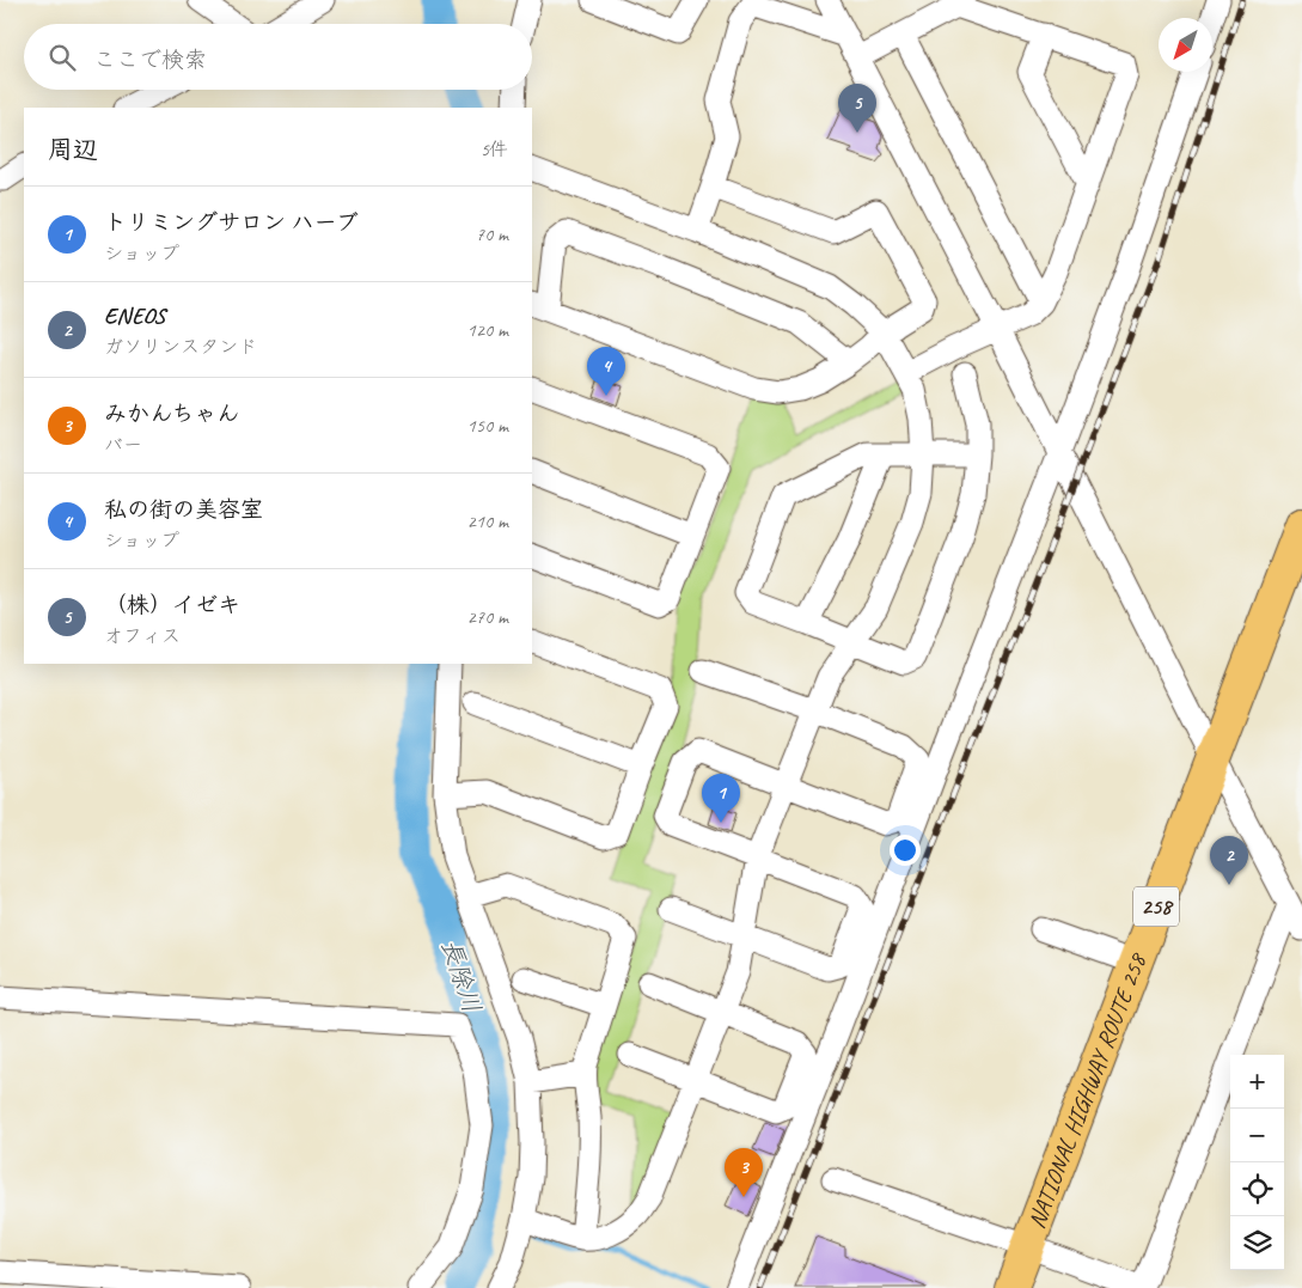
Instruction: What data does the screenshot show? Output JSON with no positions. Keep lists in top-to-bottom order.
{
  "streets": {
    "highway": ["258", "NATIONAL HIGHWAY ROUTE 258"]
  },
  "water": ["長除川"],
  "north": "bottom left",
  "page": {
    "search": "ここで検索",
    "pins": [
      "5",
      "4",
      "1",
      "2",
      "3"
    ],
    "heading": ["周辺", "5件"],
    "list": [
      {
        "mark": "1",
        "name": "トリミングサロン ハーブ",
        "note": "ショップ",
        "value": "70 m"
      },
      {
        "mark": "2",
        "name": "ENEOS",
        "note": "ガソリンスタンド",
        "value": "120 m"
      },
      {
        "mark": "3",
        "name": "みかんちゃん",
        "note": "バー",
        "value": "150 m"
      },
      {
        "mark": "4",
        "name": "私の街の美容室",
        "note": "ショップ",
        "value": "210 m"
      },
      {
        "mark": "5",
        "name": "（株）イゼキ",
        "note": "オフィス",
        "value": "270 m"
      }
    ],
    "map_buttons": ["+", "−"]
  }
}
